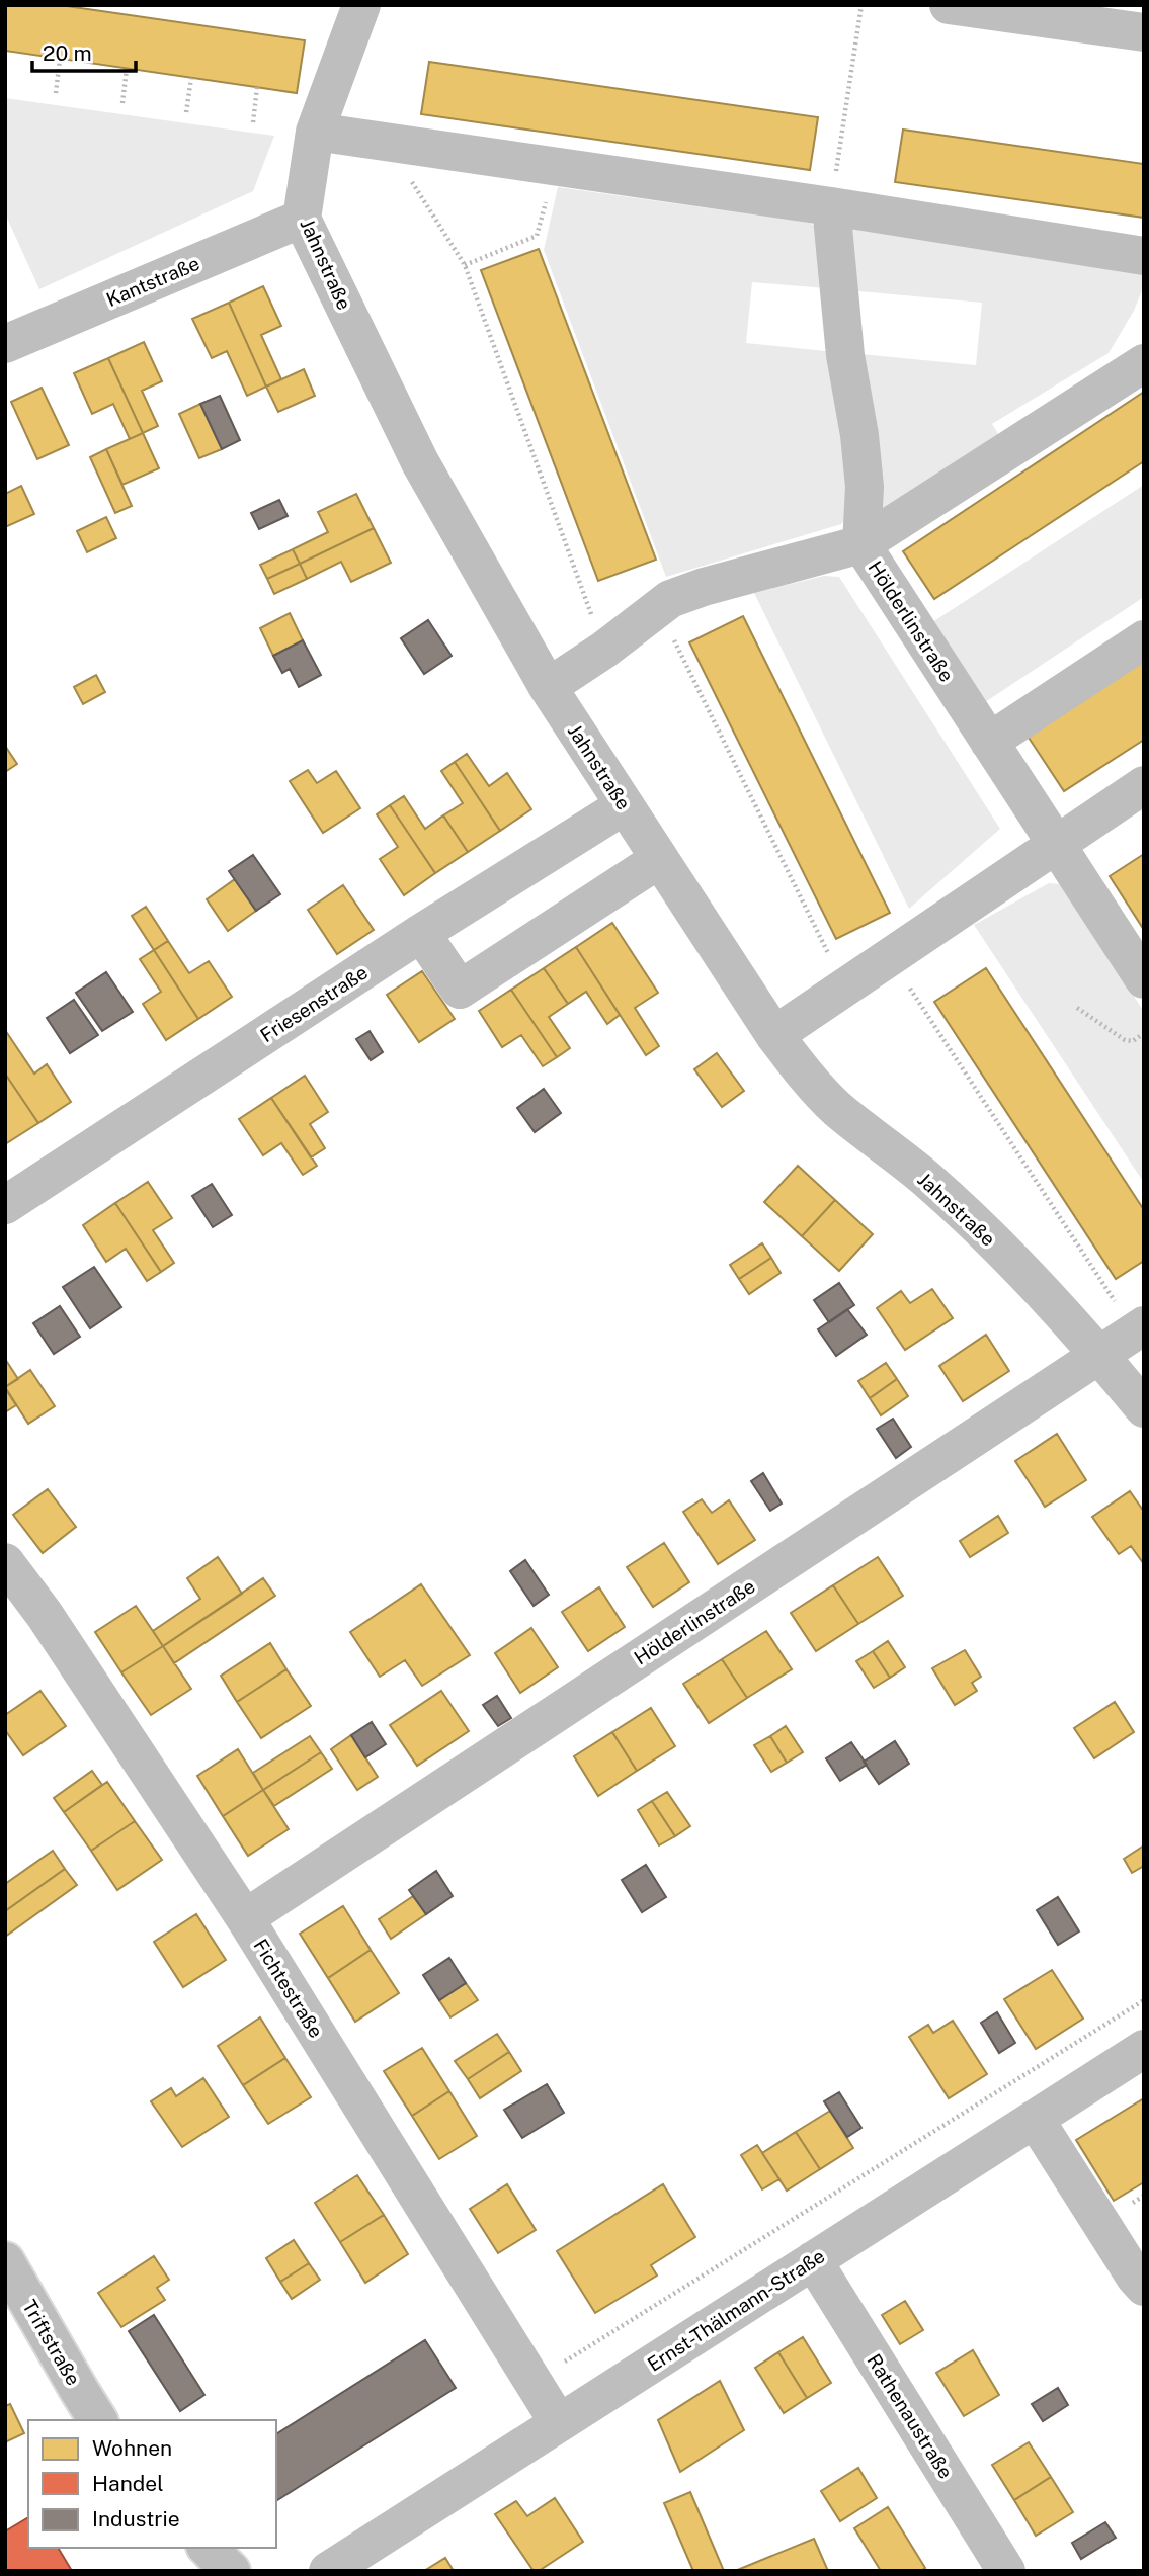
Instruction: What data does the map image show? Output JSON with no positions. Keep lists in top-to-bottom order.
{
  "streets": {
    "main road": ["Triftstraße"],
    "street": [
      "Jahnstraße",
      "Kantstraße",
      "Hölderlinstraße",
      "Friesenstraße",
      "Fichtestraße",
      "Ernst-Thälmann-Straße",
      "Rathenaustraße"
    ]
  },
  "crossings": [
    ["Jahnstraße", "Kantstraße"],
    ["Jahnstraße", "Hölderlinstraße"],
    ["Jahnstraße", "Friesenstraße"],
    ["Hölderlinstraße", "Fichtestraße"],
    ["Fichtestraße", "Ernst-Thälmann-Straße"],
    ["Ernst-Thälmann-Straße", "Rathenaustraße"]
  ],
  "legend": ["Wohnen", "Handel", "Industrie"],
  "scale_bar": "20 m"
}
